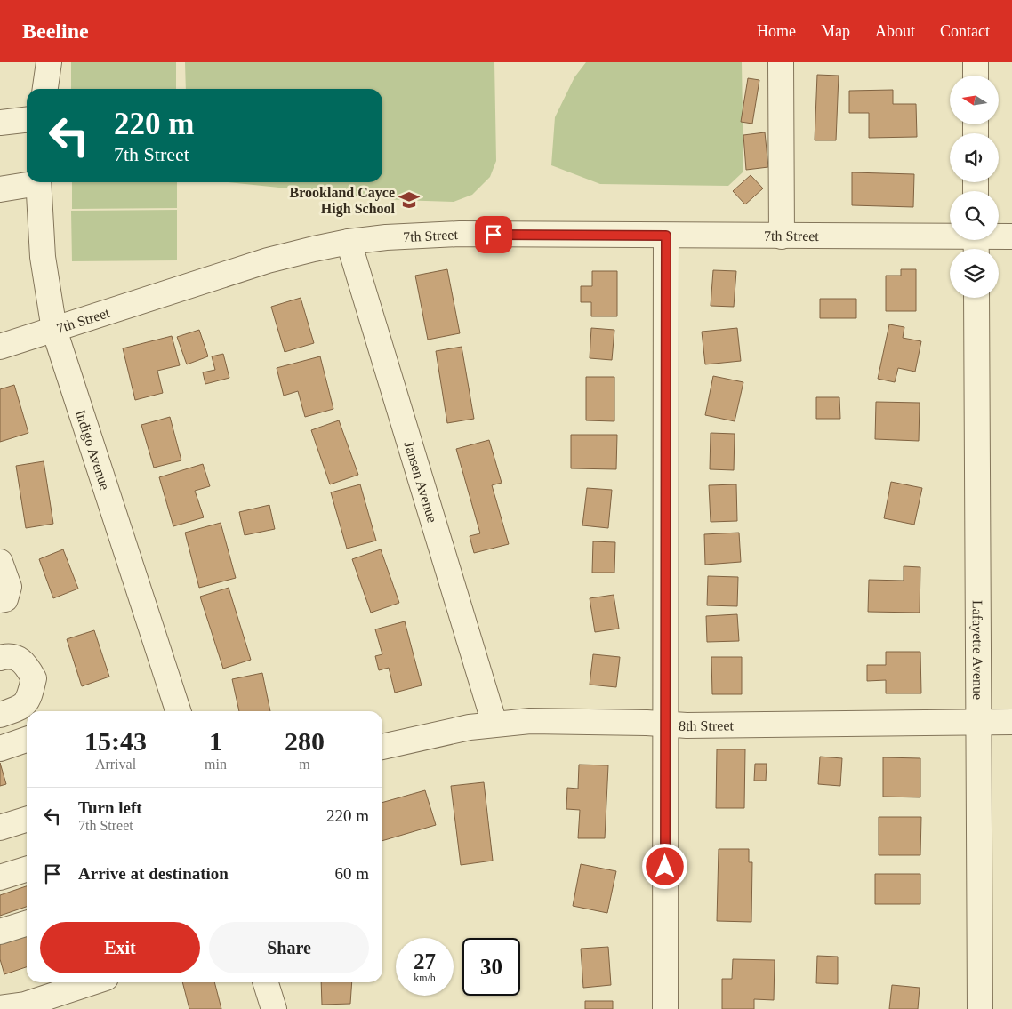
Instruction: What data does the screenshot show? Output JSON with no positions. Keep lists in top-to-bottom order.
{
  "streets": {
    "street": [
      "7th Street",
      "Indigo Avenue",
      "Jansen Avenue",
      "Lafayette Avenue",
      "8th Street"
    ]
  },
  "crossings": [
    ["7th Street", "Indigo Avenue"],
    ["7th Street", "Jansen Avenue"],
    ["Jansen Avenue", "8th Street"],
    ["Lafayette Avenue", "8th Street"]
  ],
  "places": {
    "school or university": ["Brookland Cayce High School"]
  },
  "north": "left",
  "page": {
    "header": "Beeline",
    "nav": [
      "Home",
      "Map",
      "About",
      "Contact"
    ],
    "turn": ["220 m", "7th Street"],
    "eta": [
      "15:43",
      "Arrival",
      "1",
      "min",
      "280",
      "m"
    ],
    "list": [
      {
        "name": "Turn left",
        "note": "7th Street",
        "value": "220 m"
      },
      {
        "name": "Arrive at destination",
        "value": "60 m"
      }
    ],
    "buttons": ["Exit", "Share"],
    "speed": "27 km/h",
    "limit": "30"
  }
}
